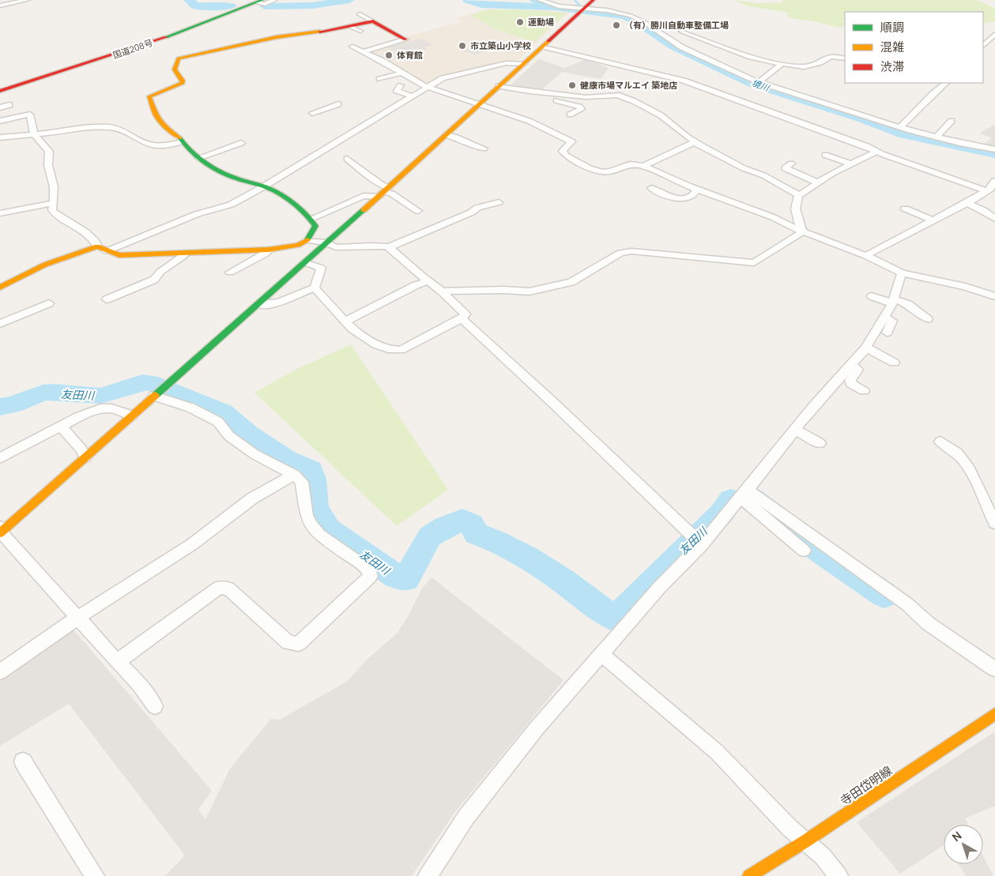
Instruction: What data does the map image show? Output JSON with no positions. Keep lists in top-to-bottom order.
{
  "streets": {
    "main road": ["国道208号", "寺田岱明線"]
  },
  "water": ["境川", "友田川"],
  "places": [
    "運動場",
    "（有）勝川自動車整備工場",
    "市立築山小学校",
    "体育館",
    "健康市場マルエイ 築地店"
  ],
  "legend": ["順調", "混雑", "渋滞"],
  "north": "top left"
}
